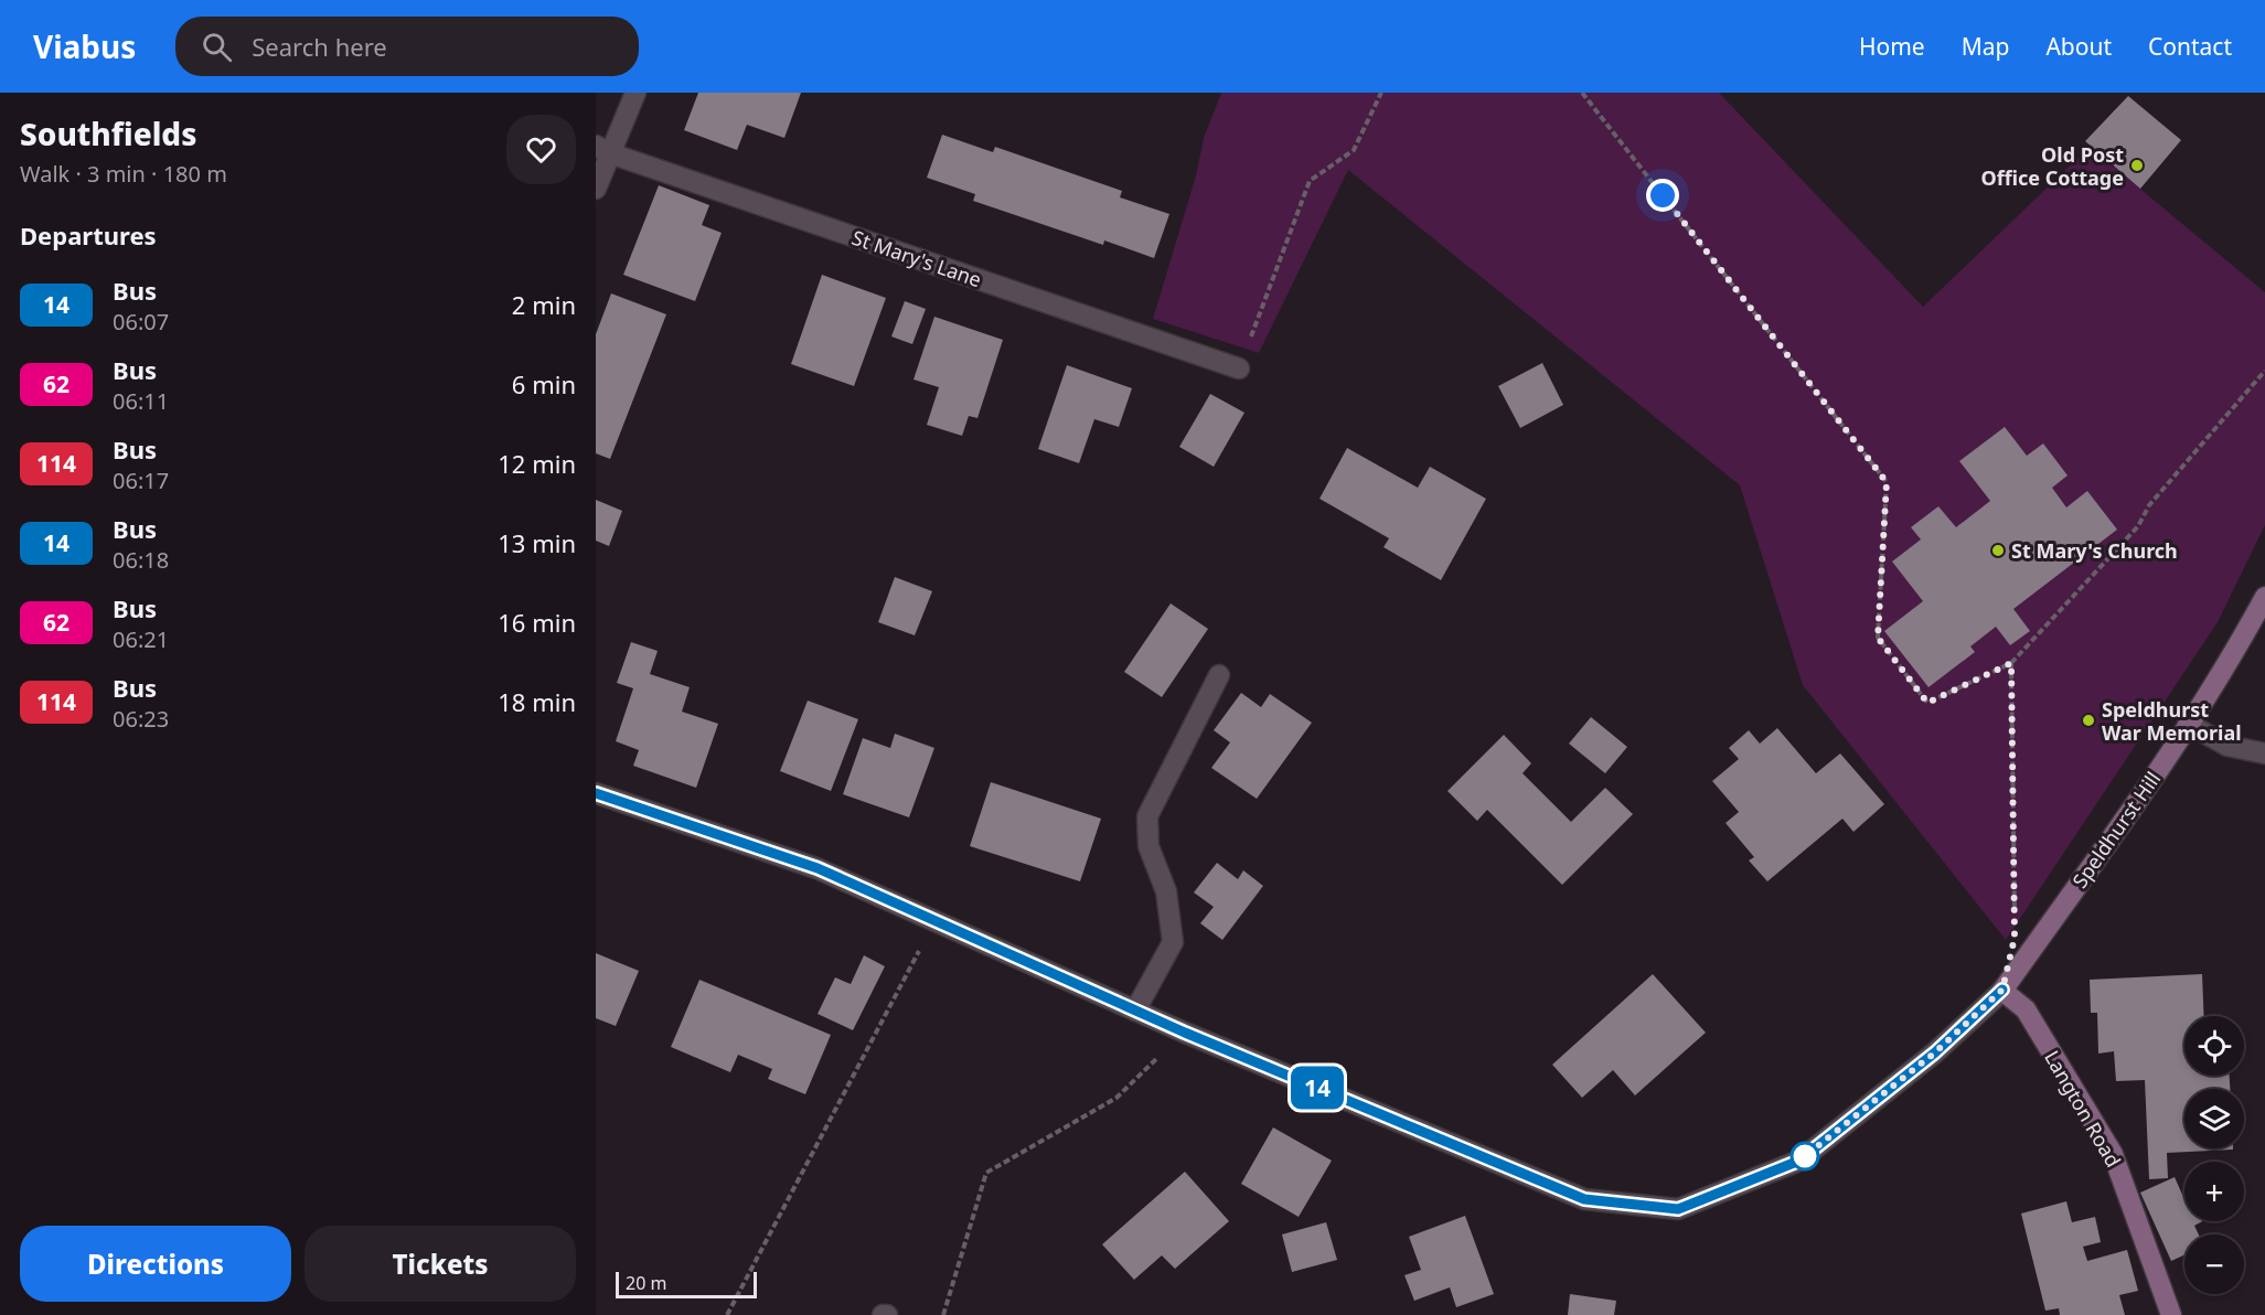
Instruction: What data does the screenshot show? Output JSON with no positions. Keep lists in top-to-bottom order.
{
  "streets": {
    "street": ["St Mary's Lane", "Speldhurst Hill", "Langton Road"]
  },
  "crossings": [
    ["Speldhurst Hill", "Langton Road"]
  ],
  "places": ["Old Post Office Cottage", "St Mary's Church", "Speldhurst War Memorial"],
  "lines": ["bus line 14"],
  "scale_bar": "20 m",
  "page": {
    "header": "Viabus",
    "search": "Search here",
    "nav": [
      "Home",
      "Map",
      "About",
      "Contact"
    ],
    "heading": [
      ["Southfields", "Walk · 3 min · 180 m"],
      "Departures"
    ],
    "on_map": "14",
    "list": [
      {
        "mark": "14",
        "name": "Bus",
        "note": "06:07",
        "value": "2 min"
      },
      {
        "mark": "62",
        "name": "Bus",
        "note": "06:11",
        "value": "6 min"
      },
      {
        "mark": "114",
        "name": "Bus",
        "note": "06:17",
        "value": "12 min"
      },
      {
        "mark": "14",
        "name": "Bus",
        "note": "06:18",
        "value": "13 min"
      },
      {
        "mark": "62",
        "name": "Bus",
        "note": "06:21",
        "value": "16 min"
      },
      {
        "mark": "114",
        "name": "Bus",
        "note": "06:23",
        "value": "18 min"
      }
    ],
    "map_buttons": ["+", "−"],
    "buttons": ["Directions", "Tickets"],
    "scale": "20 m"
  }
}
